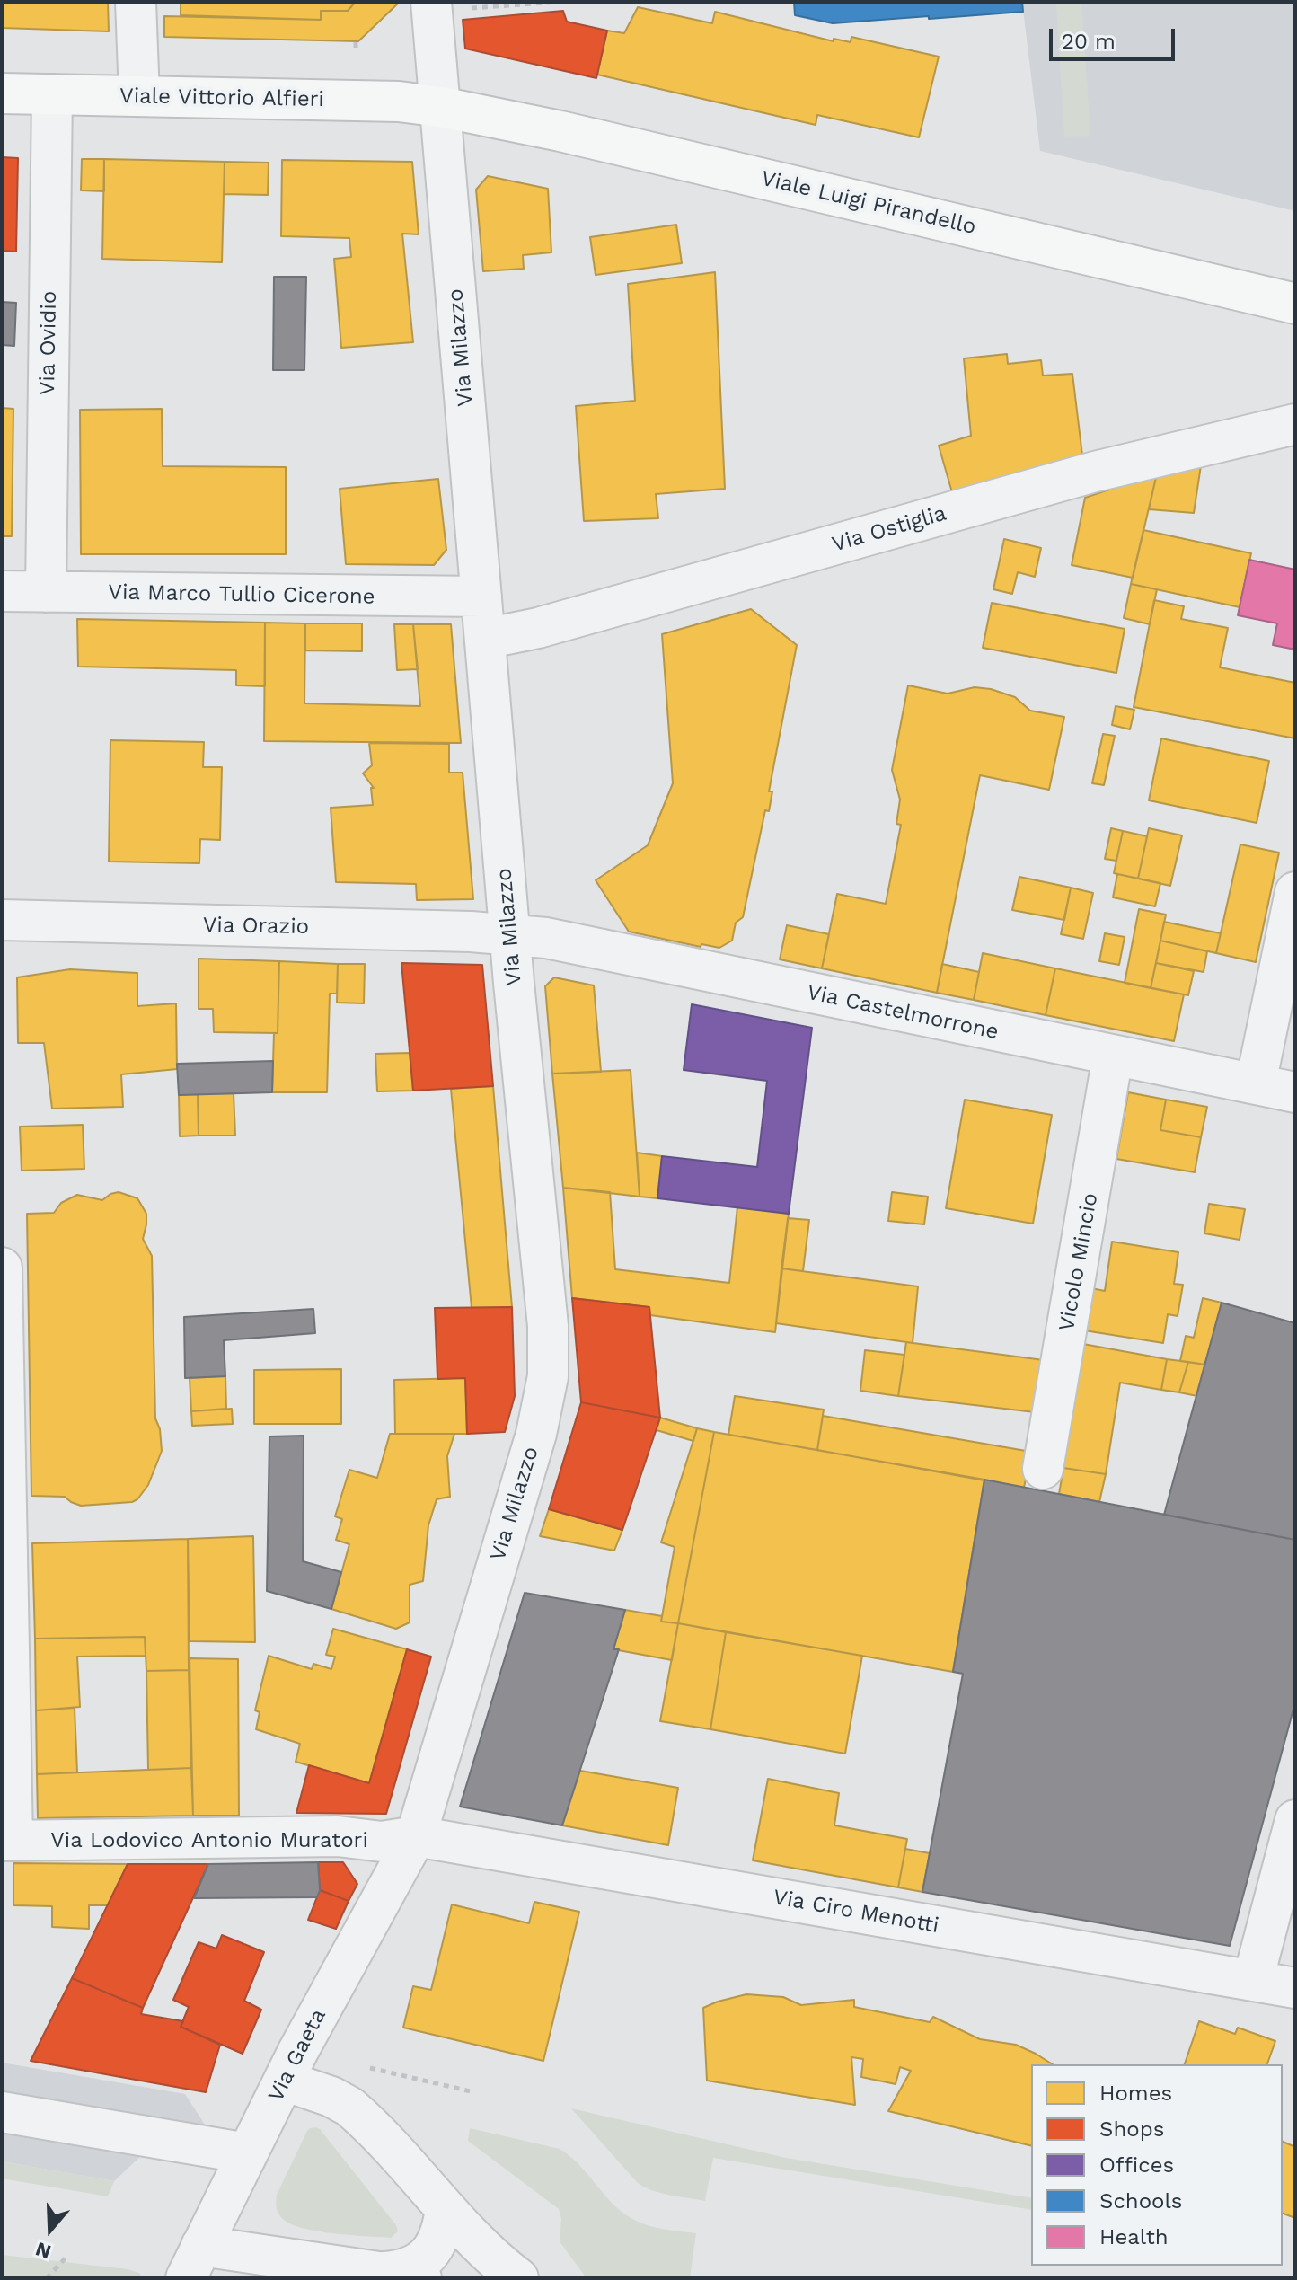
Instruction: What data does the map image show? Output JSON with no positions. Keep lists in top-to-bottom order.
{
  "streets": {
    "main road": ["Viale Vittorio Alfieri", "Viale Luigi Pirandello"],
    "street": [
      "Via Ovidio",
      "Via Milazzo",
      "Via Ostiglia",
      "Via Marco Tullio Cicerone",
      "Via Orazio",
      "Via Castelmorrone",
      "Vicolo Mincio",
      "Via Lodovico Antonio Muratori",
      "Via Ciro Menotti",
      "Via Gaeta"
    ]
  },
  "crossings": [
    ["Viale Vittorio Alfieri", "Viale Luigi Pirandello"],
    ["Viale Vittorio Alfieri", "Via Ovidio"],
    ["Viale Vittorio Alfieri", "Via Milazzo"],
    ["Viale Luigi Pirandello", "Via Milazzo"],
    ["Via Ovidio", "Via Marco Tullio Cicerone"],
    ["Via Milazzo", "Via Ostiglia"],
    ["Via Milazzo", "Via Marco Tullio Cicerone"],
    ["Via Milazzo", "Via Orazio"],
    ["Via Milazzo", "Via Castelmorrone"],
    ["Via Milazzo", "Via Lodovico Antonio Muratori"],
    ["Via Milazzo", "Via Ciro Menotti"],
    ["Via Milazzo", "Via Gaeta"],
    ["Via Orazio", "Via Castelmorrone"],
    ["Via Castelmorrone", "Vicolo Mincio"],
    ["Via Lodovico Antonio Muratori", "Via Ciro Menotti"],
    ["Via Lodovico Antonio Muratori", "Via Gaeta"],
    ["Via Ciro Menotti", "Via Gaeta"]
  ],
  "legend": [
    "Homes",
    "Shops",
    "Offices",
    "Schools",
    "Health"
  ],
  "scale_bar": "20 m",
  "north": "bottom"
}
